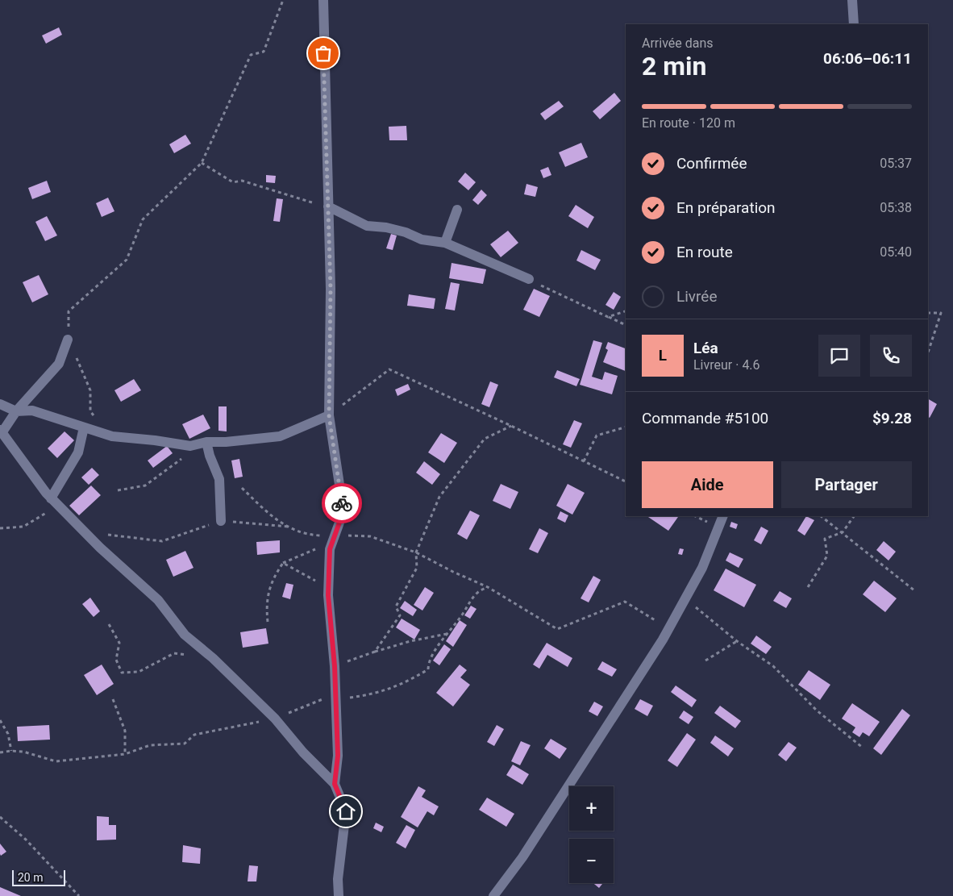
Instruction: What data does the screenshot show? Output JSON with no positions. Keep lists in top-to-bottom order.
{
  "scale_bar": "20 m",
  "page": {
    "heading": ["2 min", "Arrivée dans", "06:06–06:11"],
    "panel": [
      "Léa",
      "Livreur · 4.6",
      "Commande #5100",
      "$9.28"
    ],
    "bar": "En route · 120 m",
    "list": [
      ["Confirmée", "05:37"],
      ["En préparation", "05:38"],
      ["En route", "05:40"],
      "Livrée"
    ],
    "round": "L",
    "buttons": ["Aide", "Partager"],
    "map_buttons": ["+", "−"],
    "scale": "20 m"
  }
}
